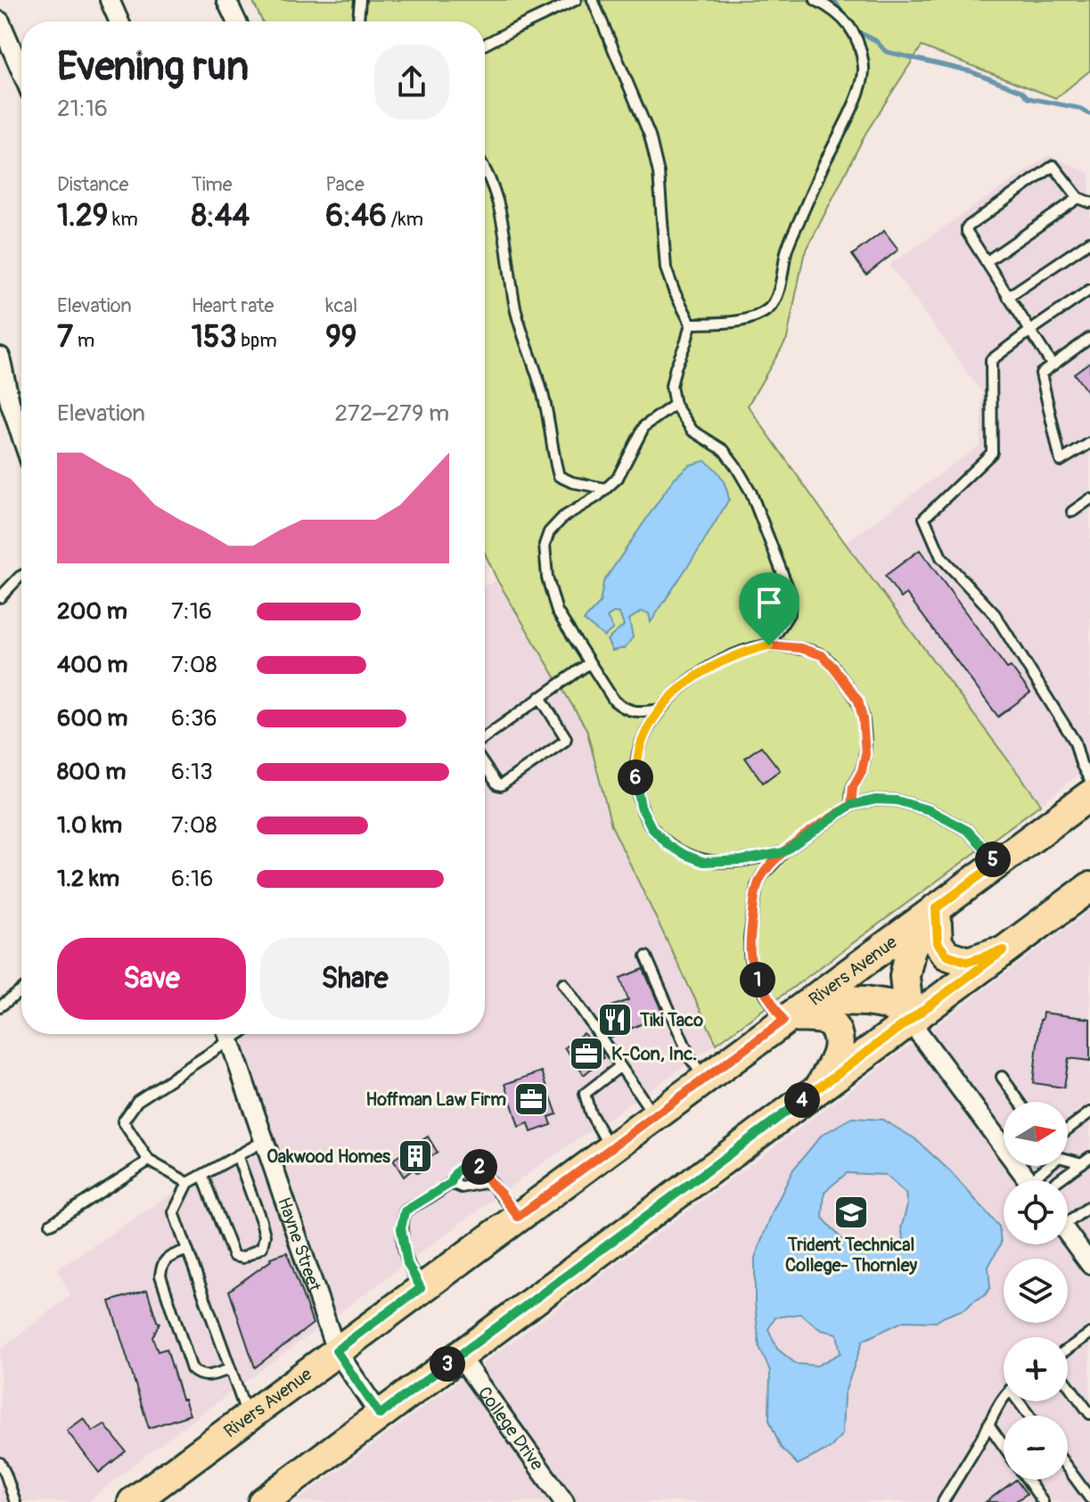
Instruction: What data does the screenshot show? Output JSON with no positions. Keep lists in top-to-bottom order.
{
  "streets": {
    "main road": ["Rivers Avenue"],
    "street": ["Hayne Street", "College Drive"]
  },
  "crossings": [
    ["Rivers Avenue", "Hayne Street"]
  ],
  "places": {
    "restaurant": ["Tiki Taco"],
    "office": ["K-Con, Inc.", "Hoffman Law Firm"],
    "building": ["Oakwood Homes"],
    "school or university": ["Trident Technical College- Thornley"]
  },
  "north": "right",
  "page": {
    "heading": ["Evening run", "21:16"],
    "stats": [
      ["Distance", "1.29 km"],
      ["Time", "8:44"],
      ["Pace", "6:46 /km"],
      ["Elevation", "7 m"],
      ["Heart rate", "153 bpm"],
      ["kcal", "99"]
    ],
    "chart": ["Elevation", "272–279 m"],
    "list": [
      {
        "name": "200 m",
        "note": "7:16"
      },
      {
        "name": "400 m",
        "note": "7:08"
      },
      {
        "name": "600 m",
        "note": "6:36"
      },
      {
        "name": "800 m",
        "note": "6:13"
      },
      {
        "name": "1.0 km",
        "note": "7:08"
      },
      {
        "name": "1.2 km",
        "note": "6:16"
      }
    ],
    "pins": [
      "6",
      "5",
      "1",
      "4",
      "2",
      "3"
    ],
    "buttons": ["Save", "Share"],
    "map_buttons": ["+", "−"]
  }
}
